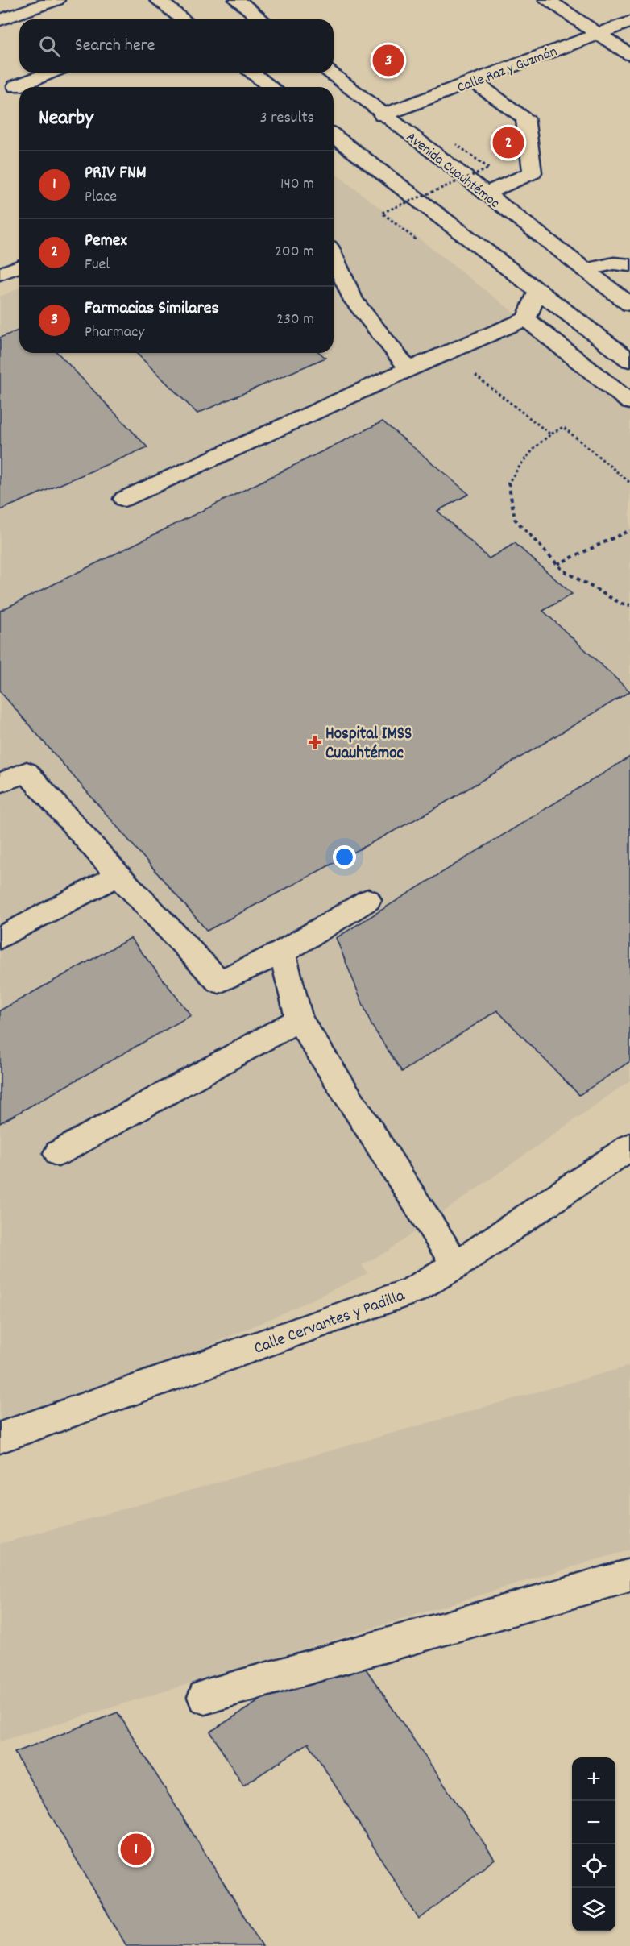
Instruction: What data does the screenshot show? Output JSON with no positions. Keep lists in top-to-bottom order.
{
  "streets": {
    "street": ["Calle Raz y Guzmán", "Avenida Cuauhtémoc", "Calle Cervantes y Padilla"]
  },
  "crossings": [
    ["Calle Raz y Guzmán", "Avenida Cuauhtémoc"]
  ],
  "places": {
    "health": ["Hospital IMSS Cuauhtémoc"]
  },
  "page": {
    "search": "Search here",
    "pins": ["3", "2", "1"],
    "heading": ["Nearby", "3 results"],
    "list": [
      {
        "mark": "1",
        "name": "PRIV FNM",
        "note": "Place",
        "value": "140 m"
      },
      {
        "mark": "2",
        "name": "Pemex",
        "note": "Fuel",
        "value": "200 m"
      },
      {
        "mark": "3",
        "name": "Farmacias Similares",
        "note": "Pharmacy",
        "value": "230 m"
      }
    ],
    "map_buttons": ["+", "−"]
  }
}
